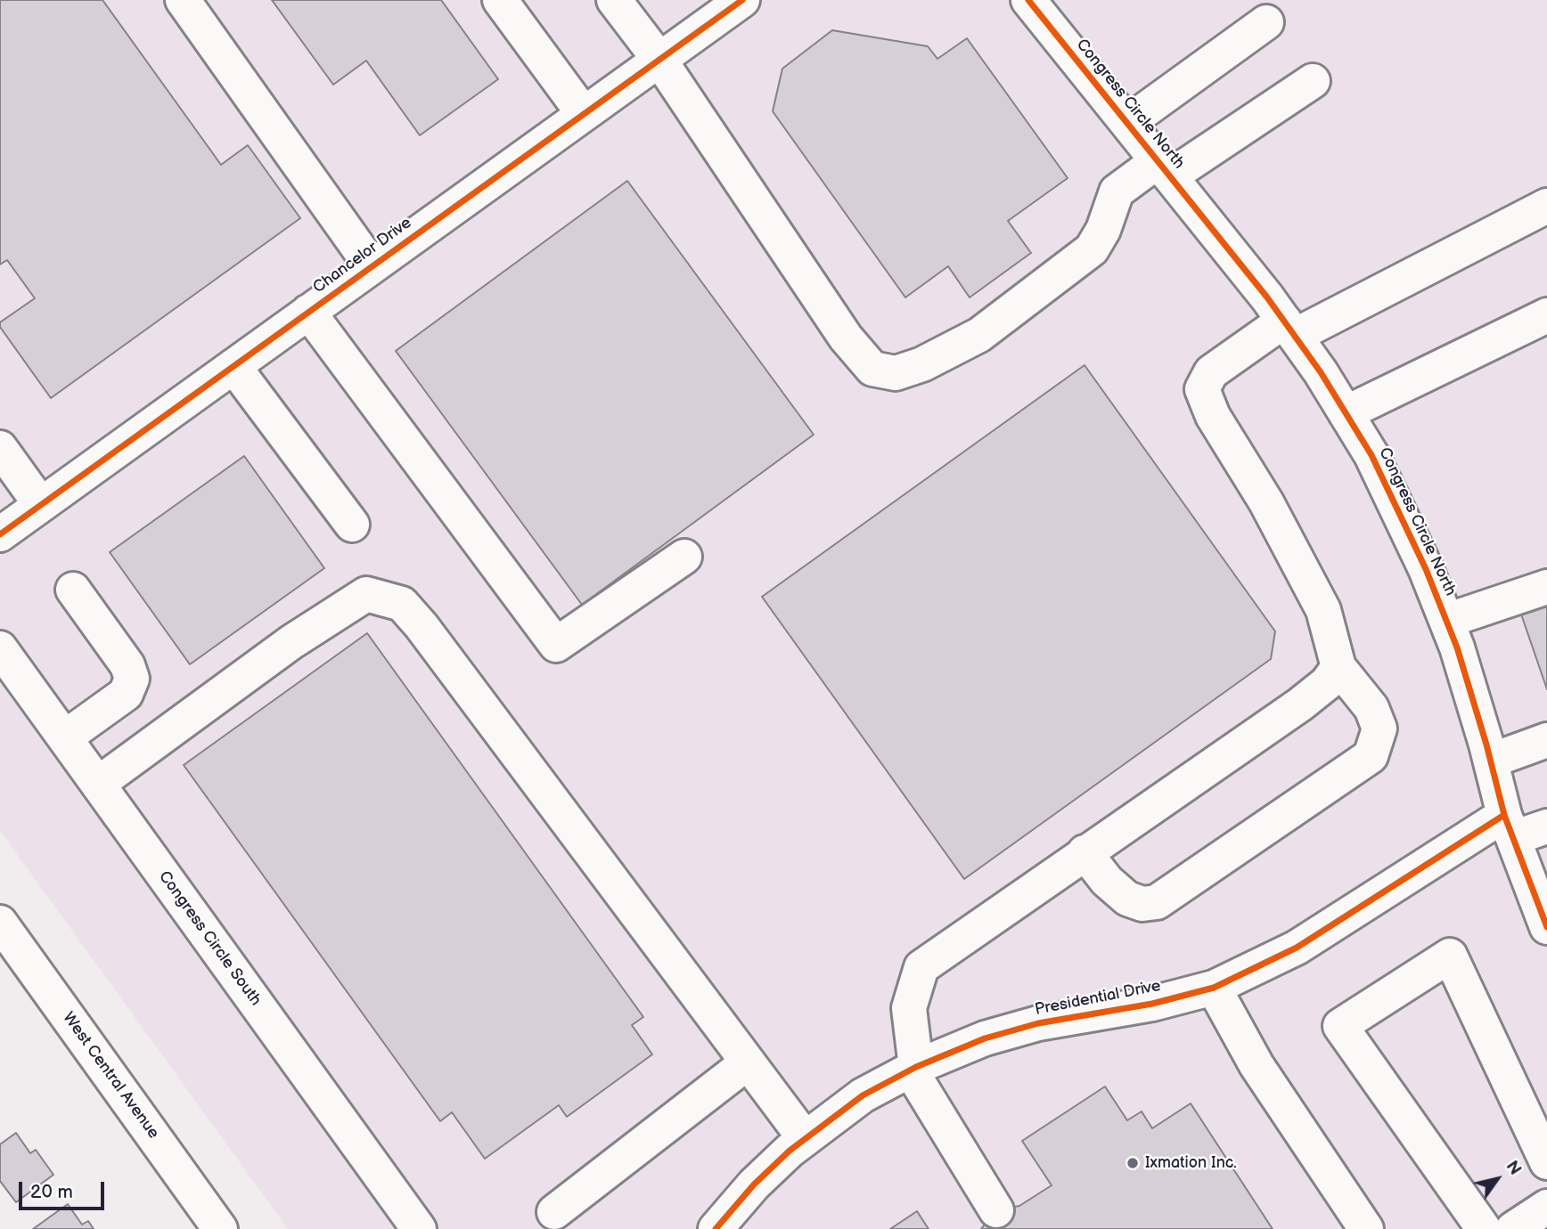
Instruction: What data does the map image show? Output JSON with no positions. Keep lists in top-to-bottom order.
{
  "streets": {
    "street": [
      "Congress Circle North",
      "Chancelor Drive",
      "Congress Circle South",
      "Presidential Drive",
      "West Central Avenue"
    ]
  },
  "crossings": [
    ["Congress Circle North", "Presidential Drive"]
  ],
  "places": ["Ixmation Inc."],
  "scale_bar": "20 m",
  "north": "top right"
}
